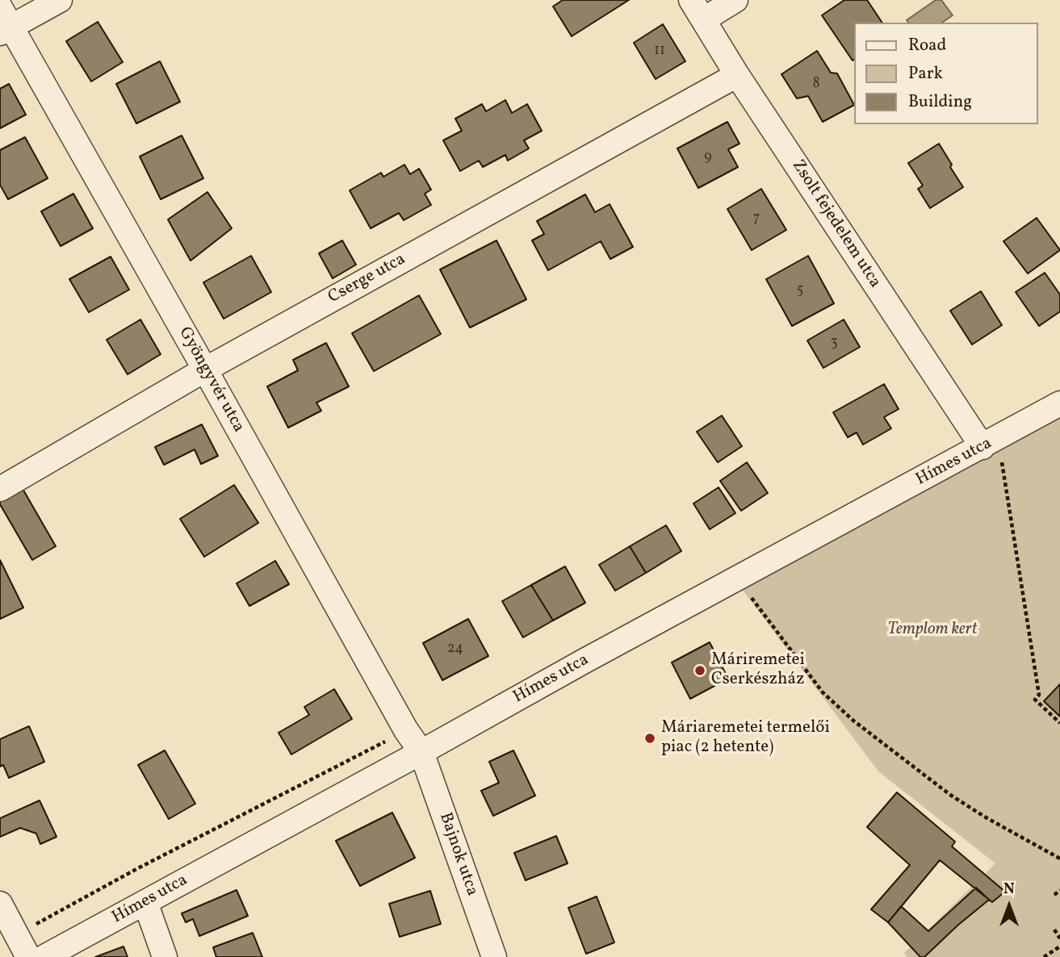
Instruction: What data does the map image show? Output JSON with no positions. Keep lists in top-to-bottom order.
{
  "streets": {
    "street": [
      "Zsolt fejedelem utca",
      "Cserge utca",
      "Gyöngyvér utca",
      "Hímes utca",
      "Bajnok utca"
    ]
  },
  "crossings": [
    ["Zsolt fejedelem utca", "Cserge utca"],
    ["Zsolt fejedelem utca", "Hímes utca"],
    ["Cserge utca", "Gyöngyvér utca"],
    ["Gyöngyvér utca", "Hímes utca"],
    ["Gyöngyvér utca", "Bajnok utca"],
    ["Hímes utca", "Bajnok utca"]
  ],
  "parks": ["Templom kert"],
  "places": ["Máriremetei Cserkészház", "Máriaremetei termelői piac (2 hetente)"],
  "house_numbers": [
    "11",
    "8",
    "9",
    "7",
    "5",
    "3",
    "24"
  ],
  "legend": ["Road", "Park", "Building"],
  "north": "top"
}
